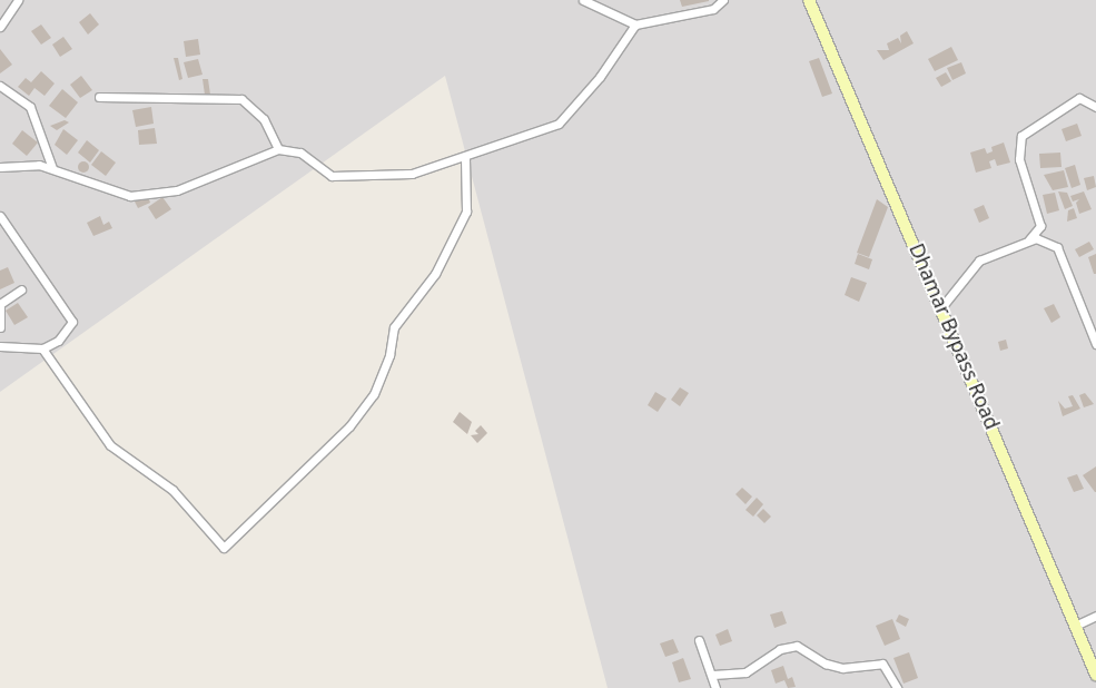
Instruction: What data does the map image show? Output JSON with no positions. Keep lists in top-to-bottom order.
{
  "streets": {
    "main road": ["Dhamar Bypass Road"]
  }
}
